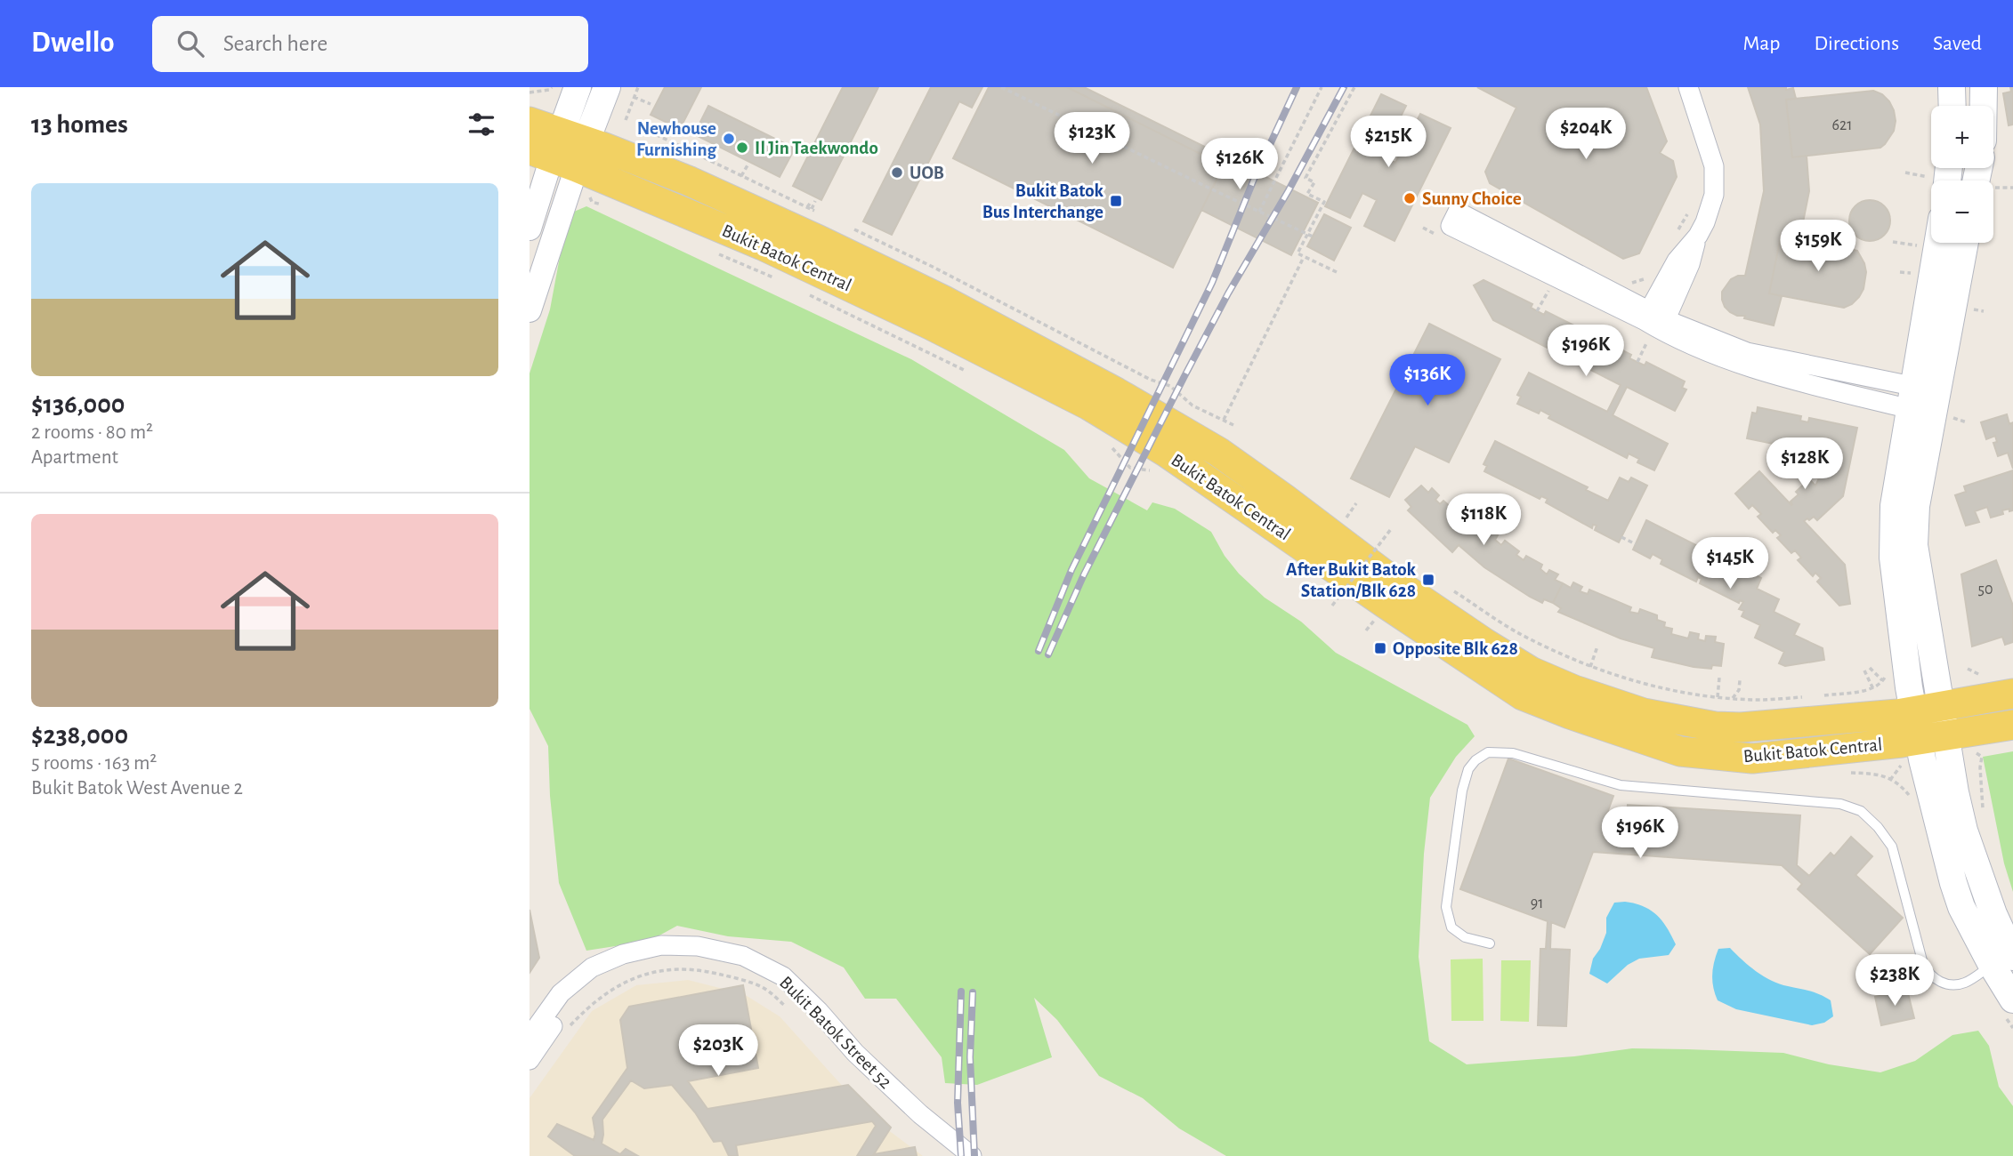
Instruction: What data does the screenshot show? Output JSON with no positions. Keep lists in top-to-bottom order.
{
  "streets": {
    "main road": ["Bukit Batok Central"],
    "street": ["Bukit Batok Street 52"]
  },
  "places": {
    "other": [
      "Newhouse Furnishing",
      "Il Jin Taekwondo",
      "UOB",
      "Sunny Choice"
    ],
    "transit": ["Bukit Batok Bus Interchange", "After Bukit Batok Station/Blk 628", "Opposite Blk 628"]
  },
  "house_numbers": ["621", "50", "91"],
  "page": {
    "header": "Dwello",
    "search": "Search here",
    "nav": ["Map", "Directions", "Saved"],
    "heading": "13 homes",
    "map_buttons": ["+", "−"],
    "price": [
      "$204K",
      "$123K",
      "$215K",
      "$126K",
      "$159K",
      "$196K",
      "$136K",
      "$128K",
      "$118K",
      "$145K",
      "$196K",
      "$238K",
      "$203K"
    ],
    "list": [
      {
        "name": "$136,000",
        "note": "2 rooms · 80 m² · Apartment"
      },
      {
        "name": "$238,000",
        "note": "5 rooms · 163 m² · Bukit Batok West Avenue 2"
      }
    ]
  }
}
